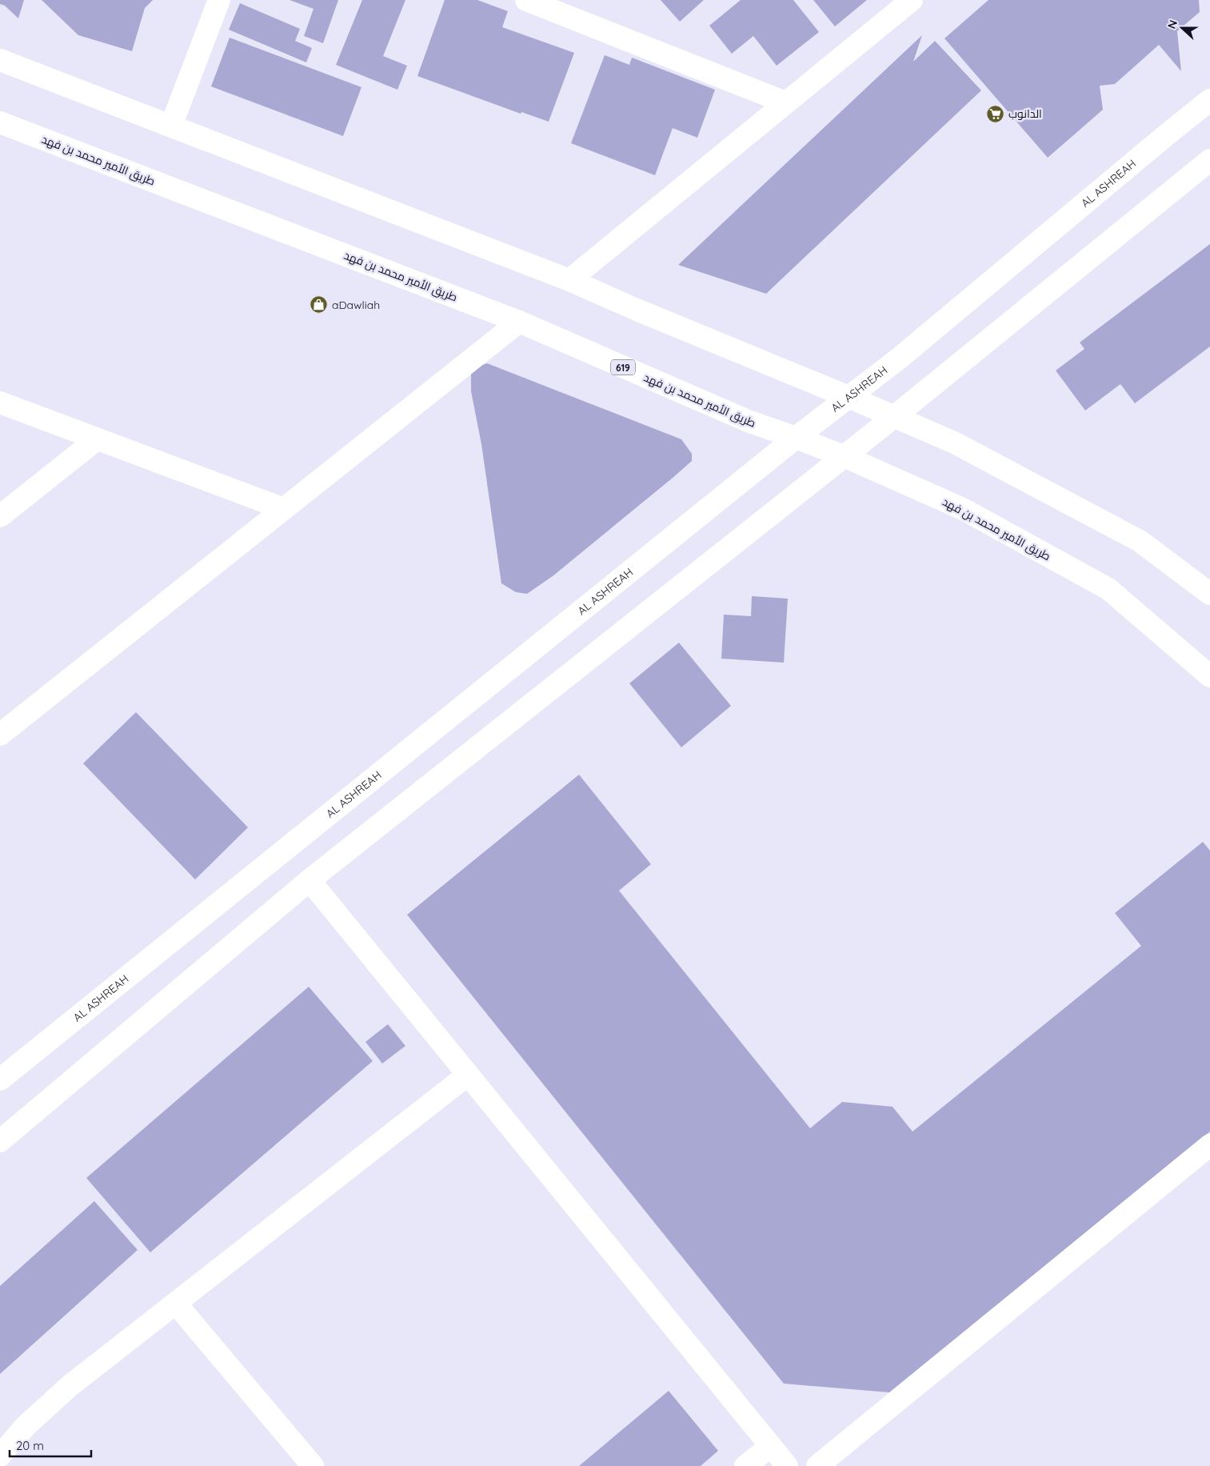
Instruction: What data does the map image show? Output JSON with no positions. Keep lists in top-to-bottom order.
{
  "streets": {
    "main road": ["طريق الأمير محمد بن فهد", "AL ASHREAH", "619"]
  },
  "crossings": [
    ["طريق الأمير محمد بن فهد", "AL ASHREAH"]
  ],
  "places": {
    "supermarket": ["الدانوب"],
    "shop": ["aDawliah"]
  },
  "scale_bar": "20 m",
  "north": "left"
}
